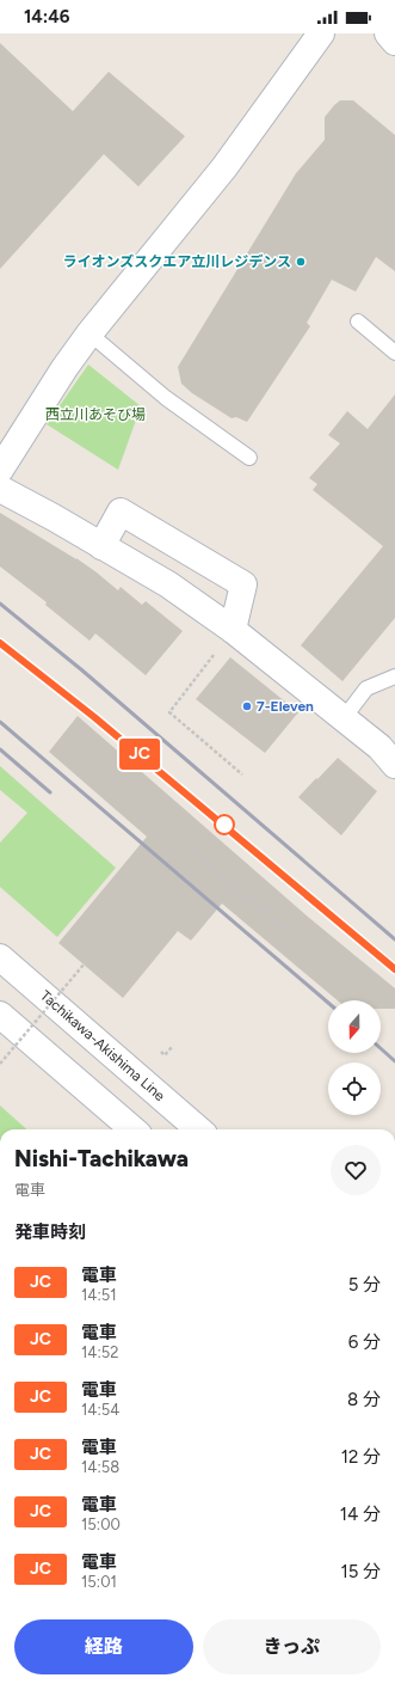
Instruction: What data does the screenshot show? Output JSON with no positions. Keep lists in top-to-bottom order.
{
  "streets": {
    "street": ["Tachikawa-Akishima Line"]
  },
  "parks": ["西立川あそび場"],
  "places": ["ライオンズスクエア立川レジデンス", "7-Eleven"],
  "north": "bottom",
  "page": {
    "status": "14:46",
    "on_map": "JC",
    "heading": [
      ["Nishi-Tachikawa", "電車"],
      "発車時刻"
    ],
    "list": [
      {
        "mark": "JC",
        "name": "電車",
        "note": "14:51",
        "value": "5 分"
      },
      {
        "mark": "JC",
        "name": "電車",
        "note": "14:52",
        "value": "6 分"
      },
      {
        "mark": "JC",
        "name": "電車",
        "note": "14:54",
        "value": "8 分"
      },
      {
        "mark": "JC",
        "name": "電車",
        "note": "14:58",
        "value": "12 分"
      },
      {
        "mark": "JC",
        "name": "電車",
        "note": "15:00",
        "value": "14 分"
      },
      {
        "mark": "JC",
        "name": "電車",
        "note": "15:01",
        "value": "15 分"
      }
    ],
    "buttons": ["経路", "きっぷ"]
  }
}
